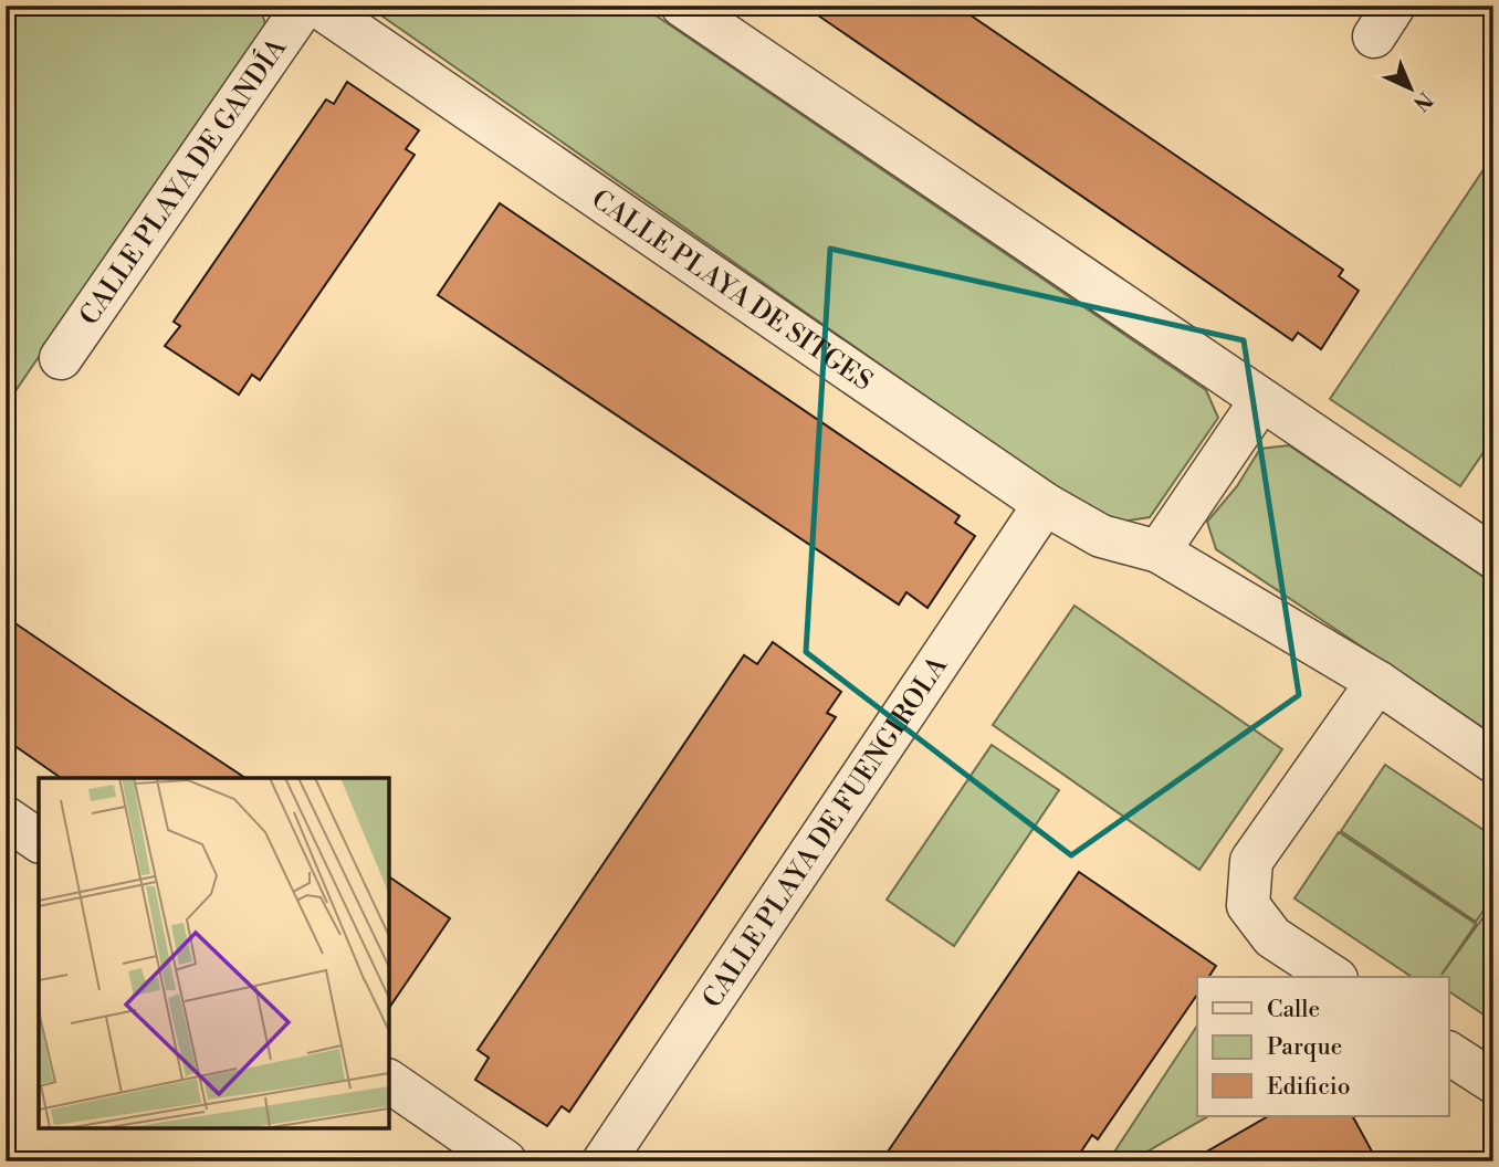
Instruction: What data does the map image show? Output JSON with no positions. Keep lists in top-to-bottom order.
{
  "streets": {
    "street": ["CALLE PLAYA DE GANDÍA", "CALLE PLAYA DE SITGES", "CALLE PLAYA DE FUENGIROLA"]
  },
  "crossings": [
    ["CALLE PLAYA DE SITGES", "CALLE PLAYA DE FUENGIROLA"]
  ],
  "legend": ["Calle", "Parque", "Edificio"],
  "north": "bottom right"
}
